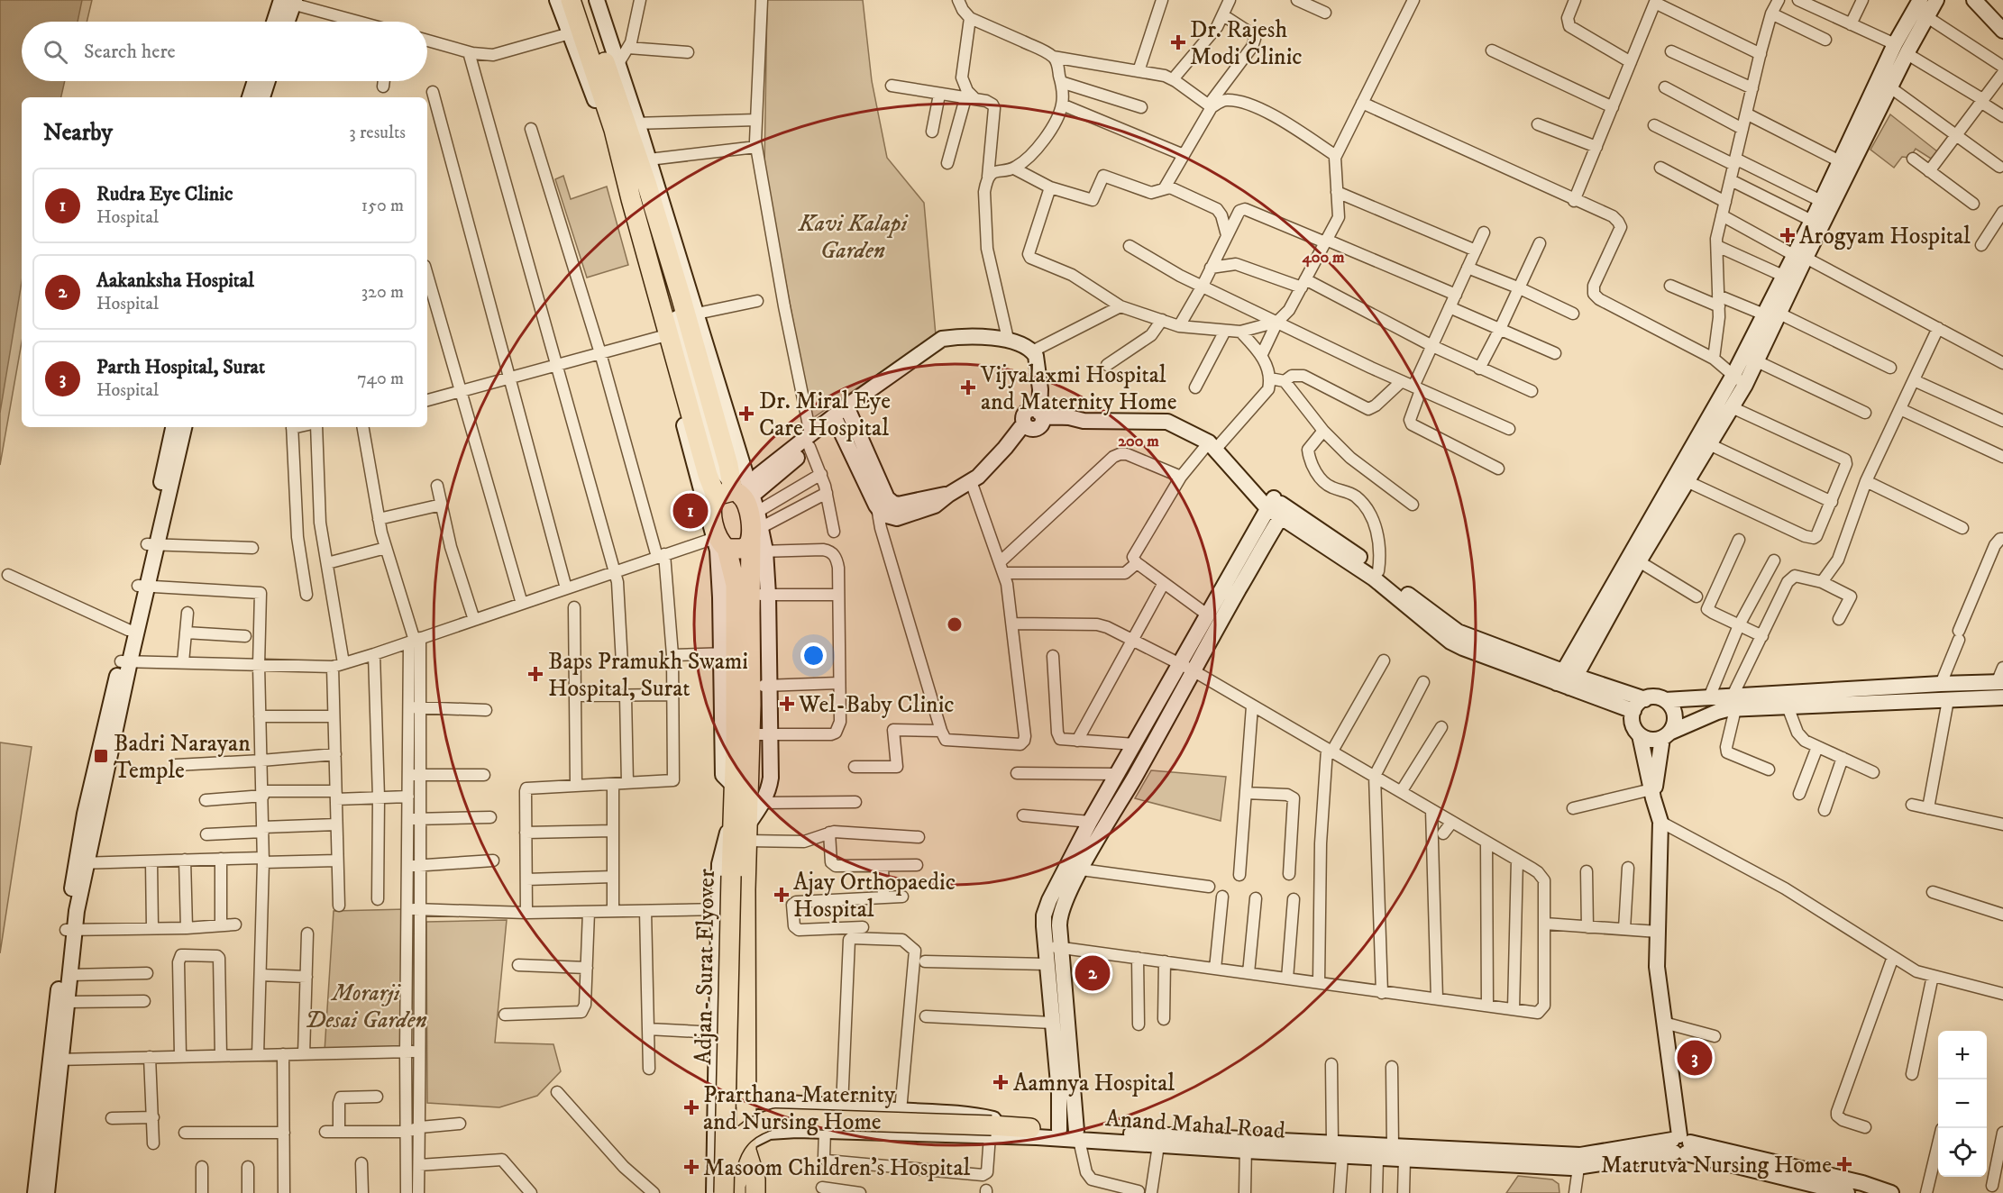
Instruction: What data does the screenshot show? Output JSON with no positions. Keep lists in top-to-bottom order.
{
  "streets": {
    "highway": ["Adjan- Surat Flyover"],
    "street": ["Anand Mahal Road"]
  },
  "parks": ["Kavi Kalapi Garden", "Morarji Desai Garden"],
  "places": {
    "health": [
      "Dr. Rajesh Modi Clinic",
      "Arogyam Hospital",
      "Vijyalaxmi Hospital and Maternity Home",
      "Dr. Miral Eye Care Hospital",
      "Baps Pramukh Swami Hospital, Surat",
      "Wel-Baby Clinic",
      "Ajay Orthopaedic Hospital",
      "Aamnya Hospital",
      "Prarthana Maternity and Nursing Home",
      "Matrutva Nursing Home",
      "Masoom Children's Hospital"
    ],
    "transit": ["Badri Narayan Temple"]
  },
  "page": {
    "search": "Search here",
    "heading": ["Nearby", "3 results"],
    "list": [
      {
        "mark": "1",
        "name": "Rudra Eye Clinic",
        "note": "Hospital",
        "value": "150 m"
      },
      {
        "mark": "2",
        "name": "Aakanksha Hospital",
        "note": "Hospital",
        "value": "320 m"
      },
      {
        "mark": "3",
        "name": "Parth Hospital, Surat",
        "note": "Hospital",
        "value": "740 m"
      }
    ],
    "pins": ["1", "2", "3"],
    "map_buttons": ["+", "−"]
  },
  "rings": ["400 m", "200 m"]
}
